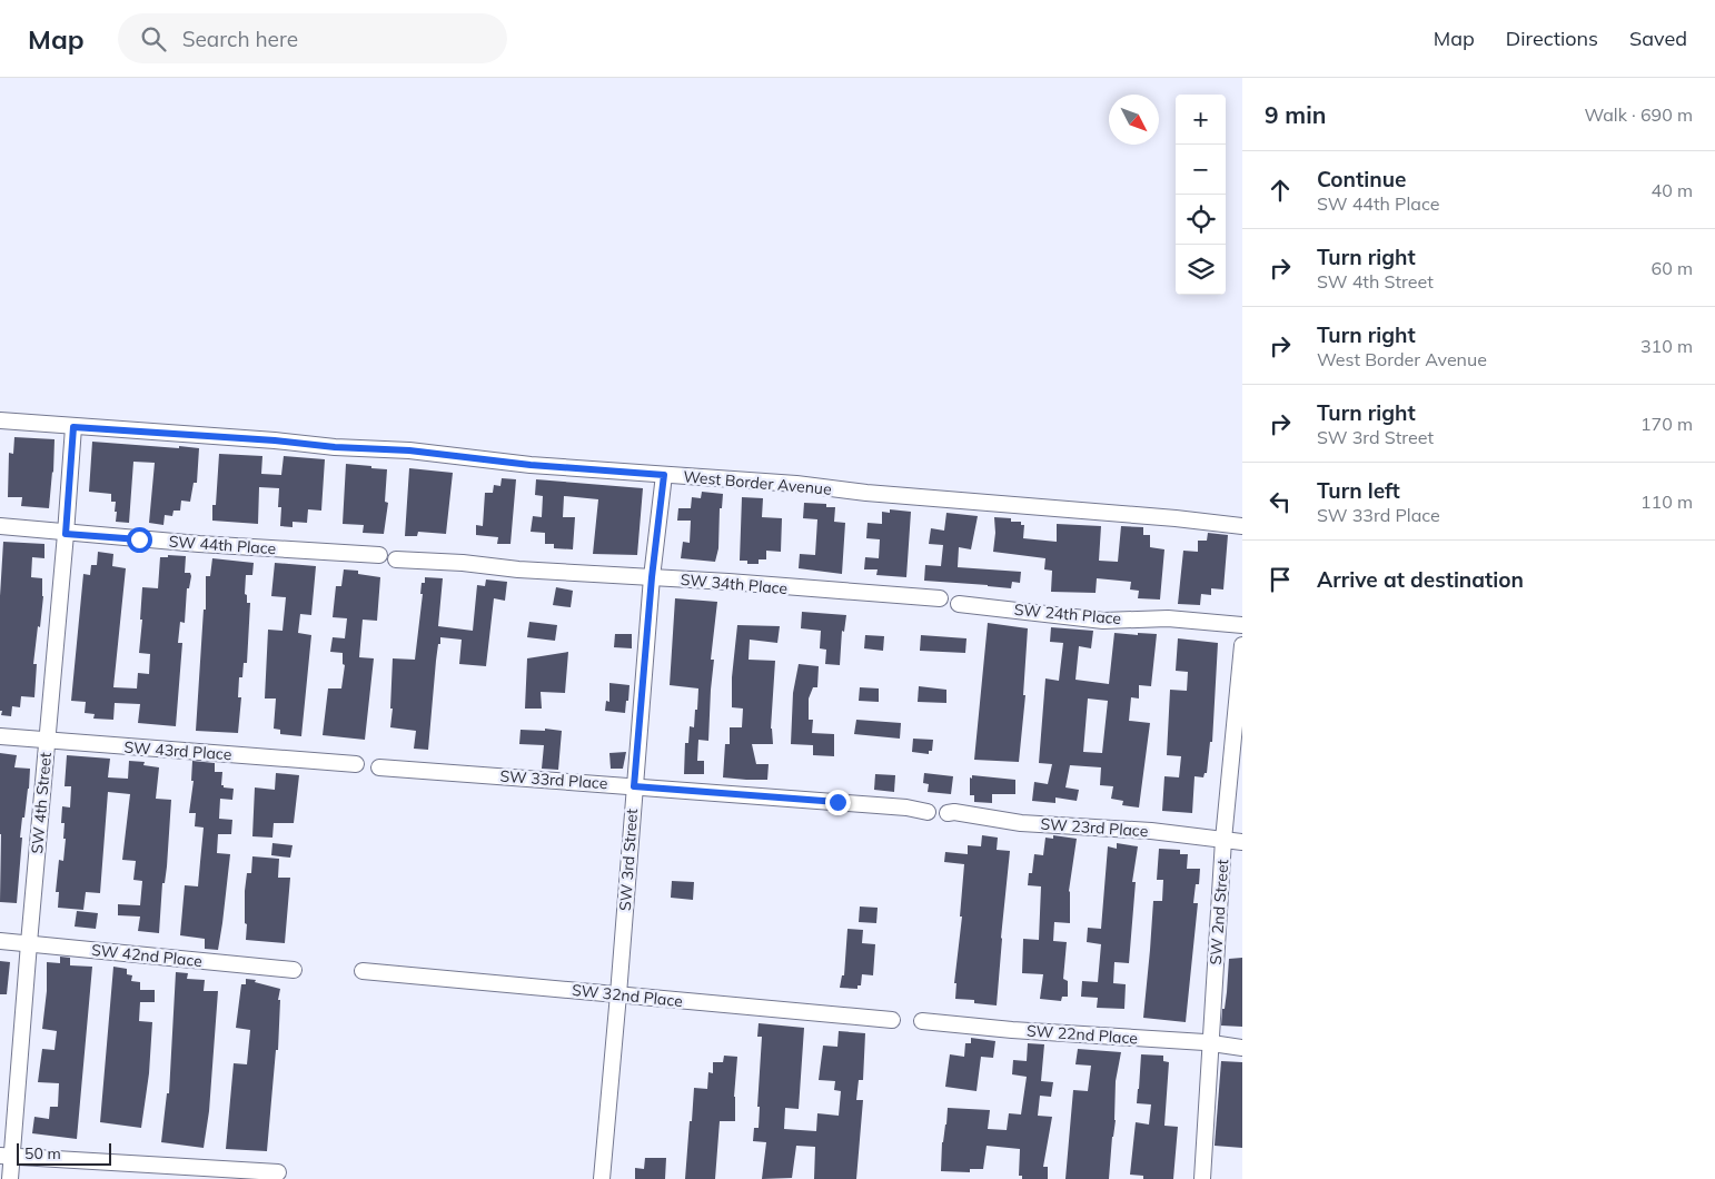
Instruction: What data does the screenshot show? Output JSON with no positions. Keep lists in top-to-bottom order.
{
  "streets": {
    "street": [
      "West Border Avenue",
      "SW 44th Place",
      "SW 34th Place",
      "SW 24th Place",
      "SW 43rd Place",
      "SW 33rd Place",
      "SW 4th Street",
      "SW 23rd Place",
      "SW 3rd Street",
      "SW 2nd Street",
      "SW 42nd Place",
      "SW 32nd Place",
      "SW 22nd Place"
    ]
  },
  "crossings": [
    ["West Border Avenue", "SW 4th Street"],
    ["West Border Avenue", "SW 3rd Street"],
    ["SW 44th Place", "SW 4th Street"],
    ["SW 34th Place", "SW 3rd Street"],
    ["SW 43rd Place", "SW 4th Street"],
    ["SW 33rd Place", "SW 3rd Street"],
    ["SW 4th Street", "SW 42nd Place"],
    ["SW 23rd Place", "SW 2nd Street"],
    ["SW 3rd Street", "SW 32nd Place"],
    ["SW 2nd Street", "SW 22nd Place"]
  ],
  "scale_bar": "50 m",
  "north": "bottom right",
  "page": {
    "header": "Map",
    "search": "Search here",
    "nav": ["Map", "Directions", "Saved"],
    "heading": ["9 min", "Walk · 690 m"],
    "map_buttons": ["+", "−"],
    "list": [
      ["Continue", "SW 44th Place", "40 m"],
      ["Turn right", "SW 4th Street", "60 m"],
      ["Turn right", "West Border Avenue", "310 m"],
      ["Turn right", "SW 3rd Street", "170 m"],
      ["Turn left", "SW 33rd Place", "110 m"],
      "Arrive at destination"
    ],
    "scale": "50 m"
  }
}
